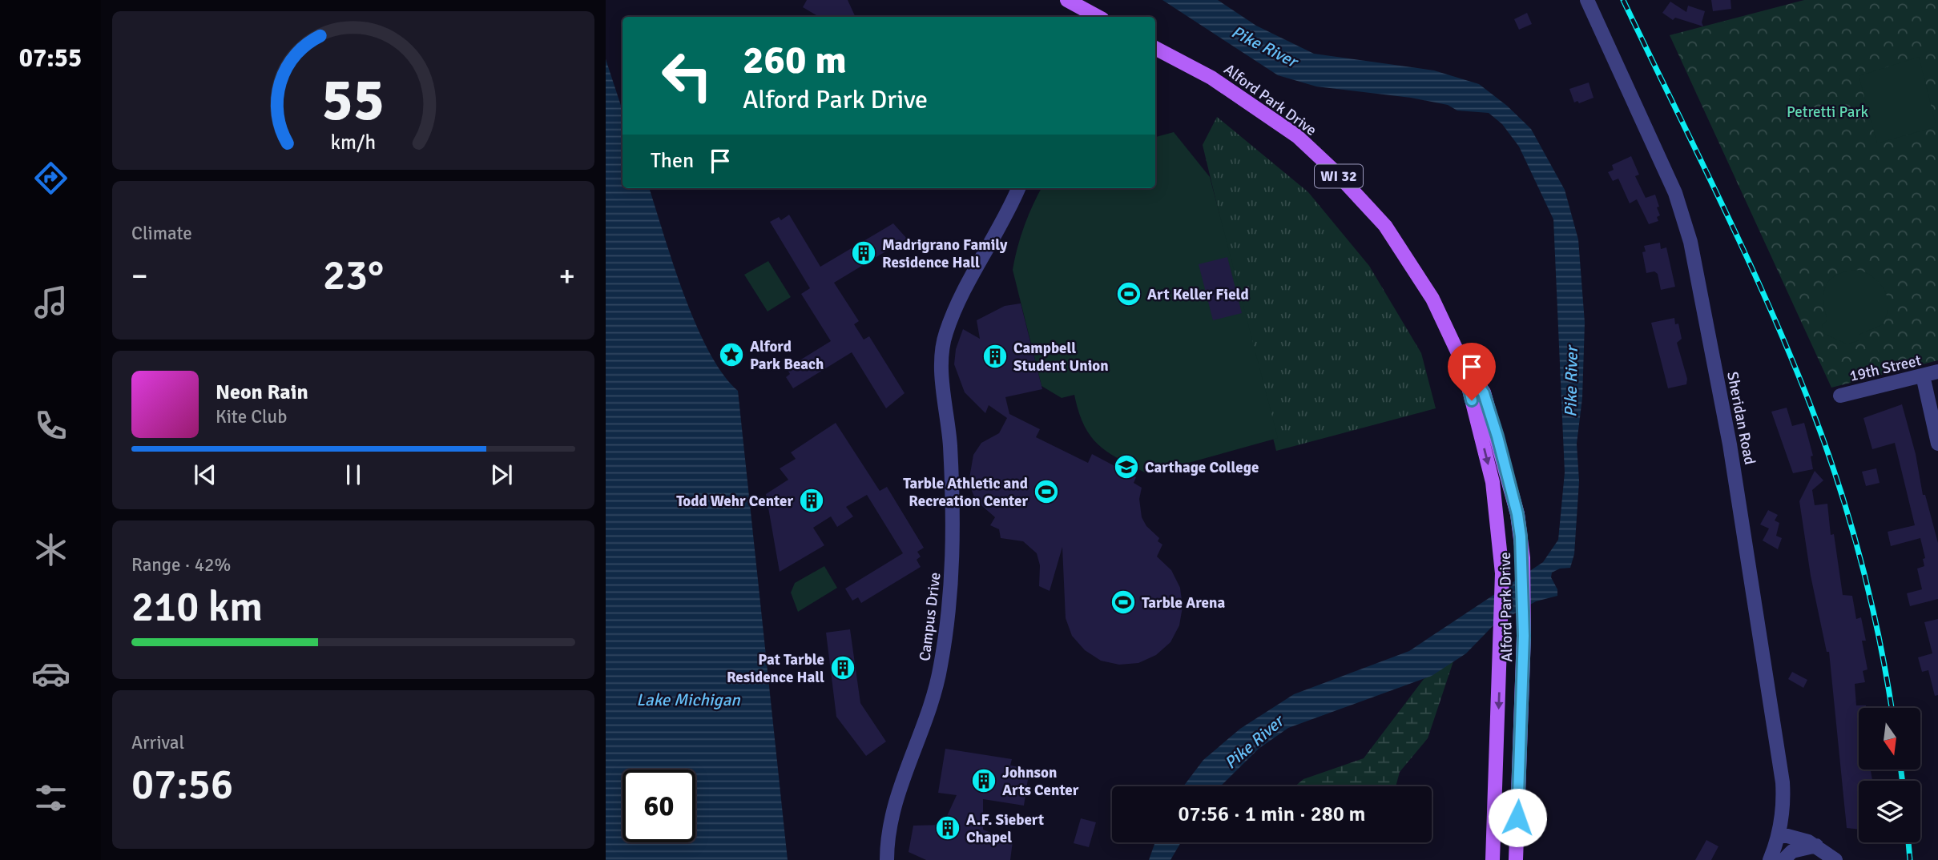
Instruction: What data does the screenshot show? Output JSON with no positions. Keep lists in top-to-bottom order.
{
  "streets": {
    "main road": ["Alford Park Drive", "WI 32"],
    "street": ["19th Street", "Sheridan Road", "Campus Drive"]
  },
  "water": ["Pike River", "Lake Michigan"],
  "parks": ["Petretti Park"],
  "places": {
    "building": [
      "Madrigrano Family Residence Hall",
      "Campbell Student Union",
      "Todd Wehr Center",
      "Pat Tarble Residence Hall",
      "Johnson Arts Center",
      "A.F. Siebert Chapel"
    ],
    "sports": ["Art Keller Field", "Tarble Athletic and Recreation Center", "Tarble Arena"],
    "place": ["Alford Park Beach"],
    "school or university": ["Carthage College"]
  },
  "north": "bottom",
  "page": {
    "tabs": "07:55",
    "turn": ["260 m", "Alford Park Drive"],
    "then": "Then",
    "tile": [
      "Climate",
      ["Range · 42%", "210 km"],
      ["Arrival", "07:56"]
    ],
    "heat": ["−", "23°", "+"],
    "song": ["Neon Rain", "Kite Club"],
    "limit": "60",
    "trip": "07:56 · 1 min · 280 m",
    "gauge": ["55", "km/h"]
  }
}
